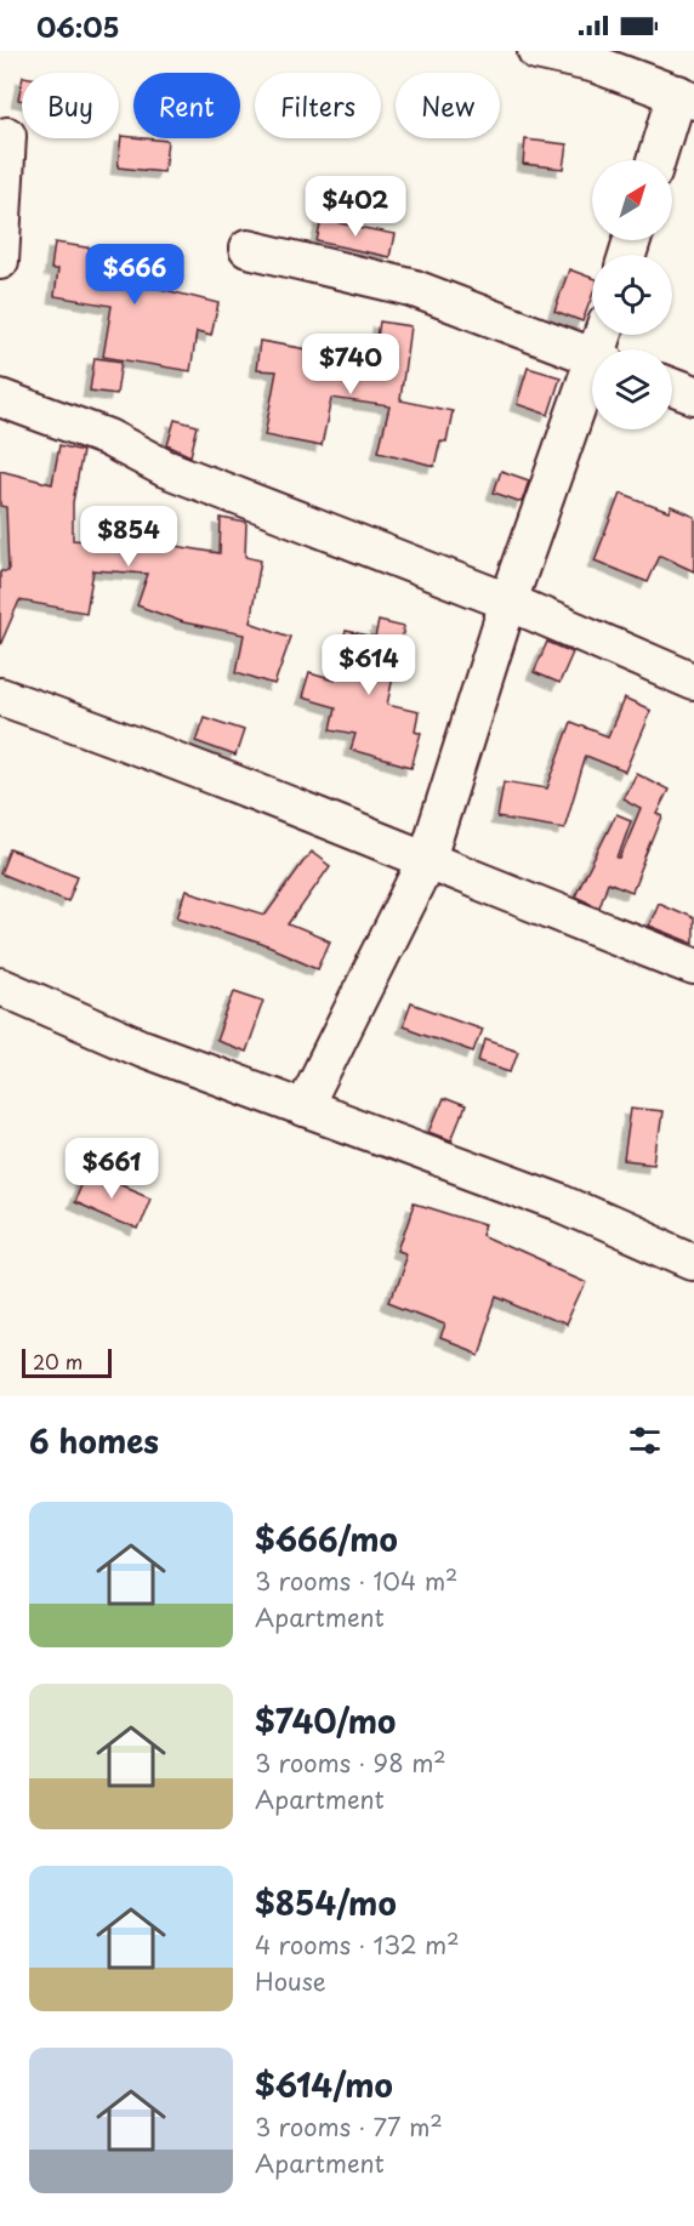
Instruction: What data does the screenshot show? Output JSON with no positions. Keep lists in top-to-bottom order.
{
  "scale_bar": "20 m",
  "north": "top right",
  "page": {
    "status": "06:05",
    "chip": [
      "Buy",
      "Rent",
      "Filters",
      "New"
    ],
    "price": [
      "$402",
      "$666",
      "$740",
      "$854",
      "$614",
      "$661"
    ],
    "scale": "20 m",
    "heading": "6 homes",
    "list": [
      {
        "name": "$666/mo",
        "note": "3 rooms · 104 m² · Apartment"
      },
      {
        "name": "$740/mo",
        "note": "3 rooms · 98 m² · Apartment"
      },
      {
        "name": "$854/mo",
        "note": "4 rooms · 132 m² · House"
      },
      {
        "name": "$614/mo",
        "note": "3 rooms · 77 m² · Apartment"
      }
    ]
  }
}
